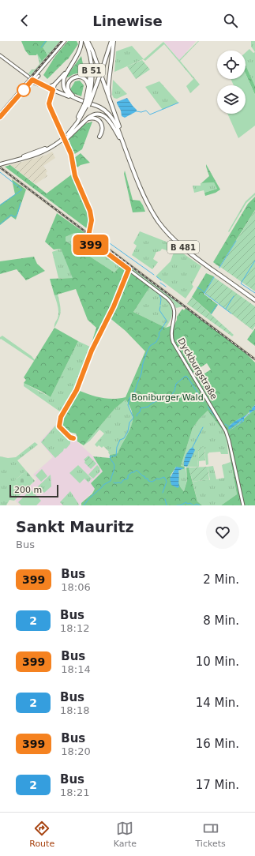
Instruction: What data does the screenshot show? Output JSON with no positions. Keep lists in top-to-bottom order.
{
  "streets": {
    "highway": ["B 51", "B 481"],
    "street": ["Dyckburgstraße"]
  },
  "crossings": [
    ["B 481", "Dyckburgstraße"]
  ],
  "parks": ["Boniburger Wald"],
  "lines": ["bus line 399"],
  "scale_bar": "200 m",
  "page": {
    "header": "Linewise",
    "on_map": "399",
    "scale": "200 m",
    "heading": ["Sankt Mauritz", "Bus"],
    "list": [
      {
        "mark": "399",
        "name": "Bus",
        "note": "18:06",
        "value": "2 Min."
      },
      {
        "mark": "2",
        "name": "Bus",
        "note": "18:12",
        "value": "8 Min."
      },
      {
        "mark": "399",
        "name": "Bus",
        "note": "18:14",
        "value": "10 Min."
      },
      {
        "mark": "2",
        "name": "Bus",
        "note": "18:18",
        "value": "14 Min."
      },
      {
        "mark": "399",
        "name": "Bus",
        "note": "18:20",
        "value": "16 Min."
      },
      {
        "mark": "2",
        "name": "Bus",
        "note": "18:21",
        "value": "17 Min."
      }
    ],
    "tabs": ["Route", "Karte", "Tickets"]
  }
}
